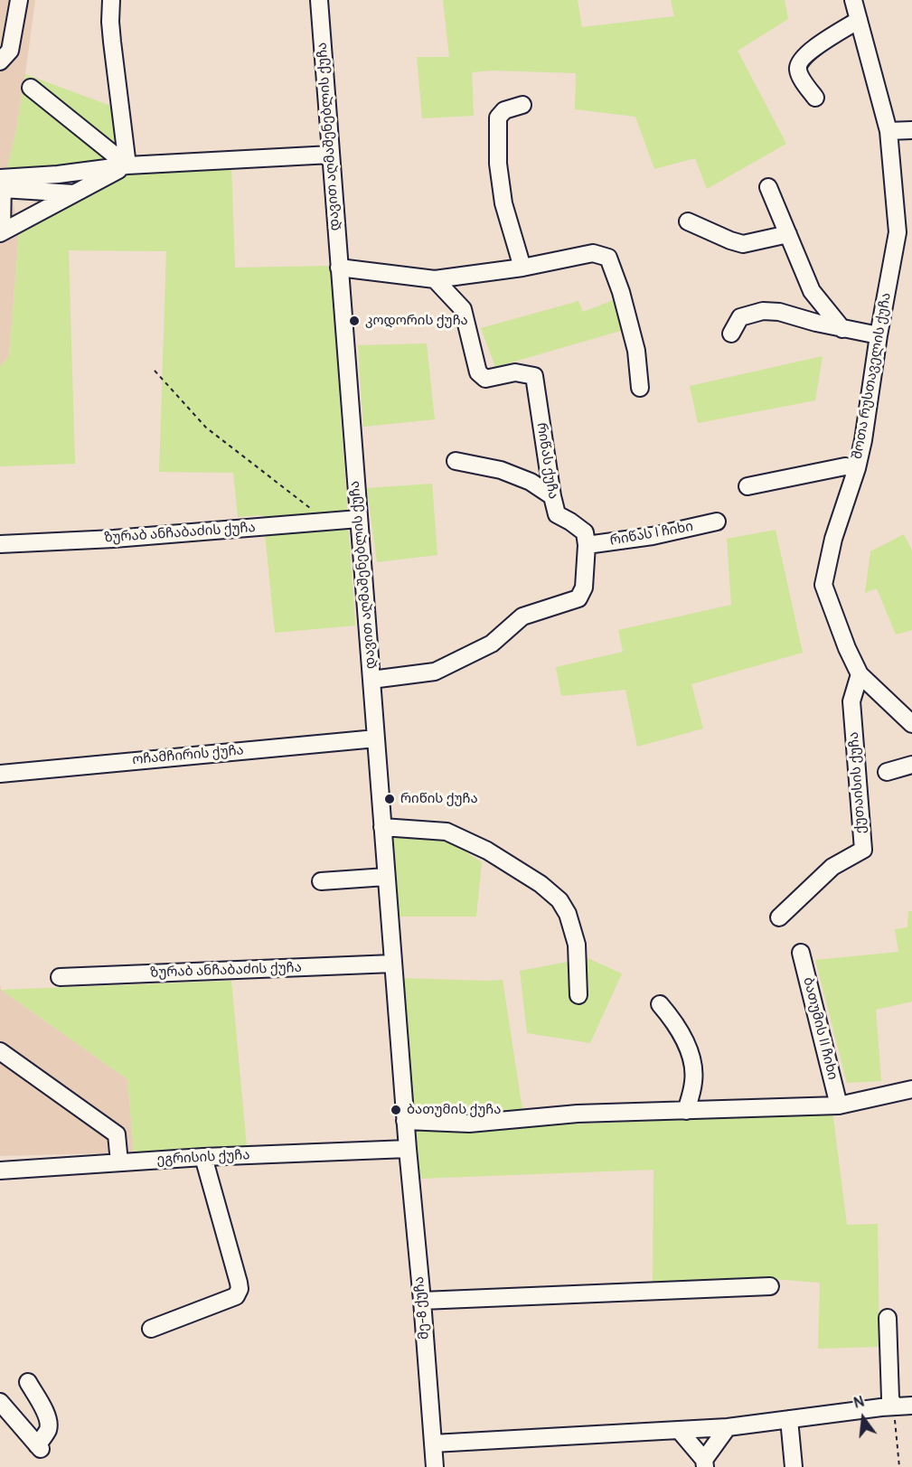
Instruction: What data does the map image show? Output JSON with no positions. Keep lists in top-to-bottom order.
{
  "streets": {
    "street": [
      "დავით აღმაშენებლის ქუჩა",
      "შოთა რუსთაველის ქუჩა",
      "რიწას ქუჩა",
      "ზურაბ ანჩაბაძის ქუჩა",
      "რიწას I ჩიხი",
      "ოჩამჩირის ქუჩა",
      "ქუთაისის ქუჩა",
      "ბათუმის II ჩიხი",
      "ეგრისის ქუჩა",
      "მე-8 ქუჩა"
    ]
  },
  "crossings": [
    ["დავით აღმაშენებლის ქუჩა", "ზურაბ ანჩაბაძის ქუჩა"],
    ["დავით აღმაშენებლის ქუჩა", "ოჩამჩირის ქუჩა"],
    ["დავით აღმაშენებლის ქუჩა", "ეგრისის ქუჩა"],
    ["დავით აღმაშენებლის ქუჩა", "მე-8 ქუჩა"],
    ["შოთა რუსთაველის ქუჩა", "ქუთაისის ქუჩა"],
    ["რიწას ქუჩა", "რიწას I ჩიხი"],
    ["ეგრისის ქუჩა", "მე-8 ქუჩა"]
  ],
  "places": ["კოდორის ქუჩა", "რიწის ქუჩა", "ბათუმის ქუჩა"],
  "north": "top"
}
